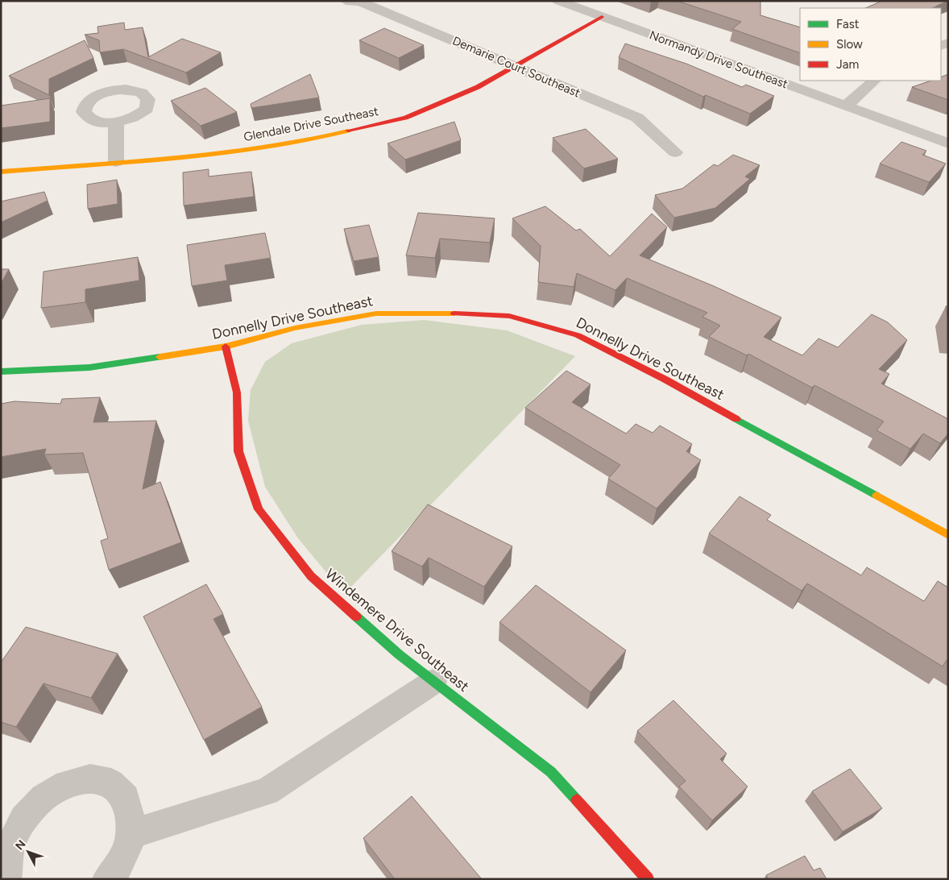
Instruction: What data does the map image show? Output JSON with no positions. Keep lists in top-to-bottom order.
{
  "streets": {
    "street": [
      "Normandy Drive Southeast",
      "Demarie Court Southeast",
      "Glendale Drive Southeast",
      "Donnelly Drive Southeast",
      "Windemere Drive Southeast"
    ]
  },
  "crossings": [
    ["Normandy Drive Southeast", "Glendale Drive Southeast"],
    ["Demarie Court Southeast", "Glendale Drive Southeast"],
    ["Donnelly Drive Southeast", "Windemere Drive Southeast"]
  ],
  "legend": ["Fast", "Slow", "Jam"],
  "north": "top left"
}
